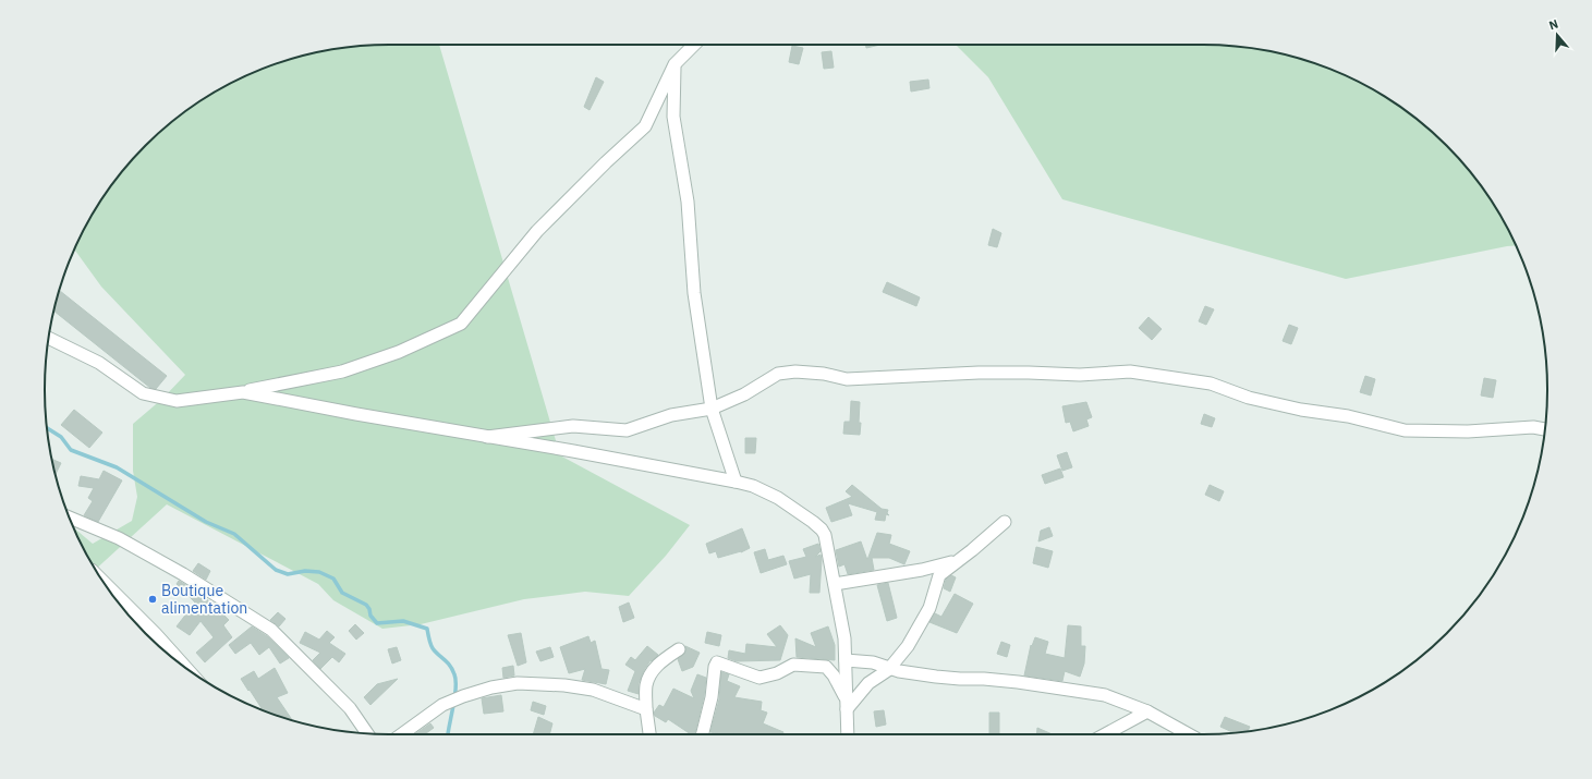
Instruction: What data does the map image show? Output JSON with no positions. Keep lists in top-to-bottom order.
{
  "places": ["Boutique alimentation"],
  "north": "top"
}
